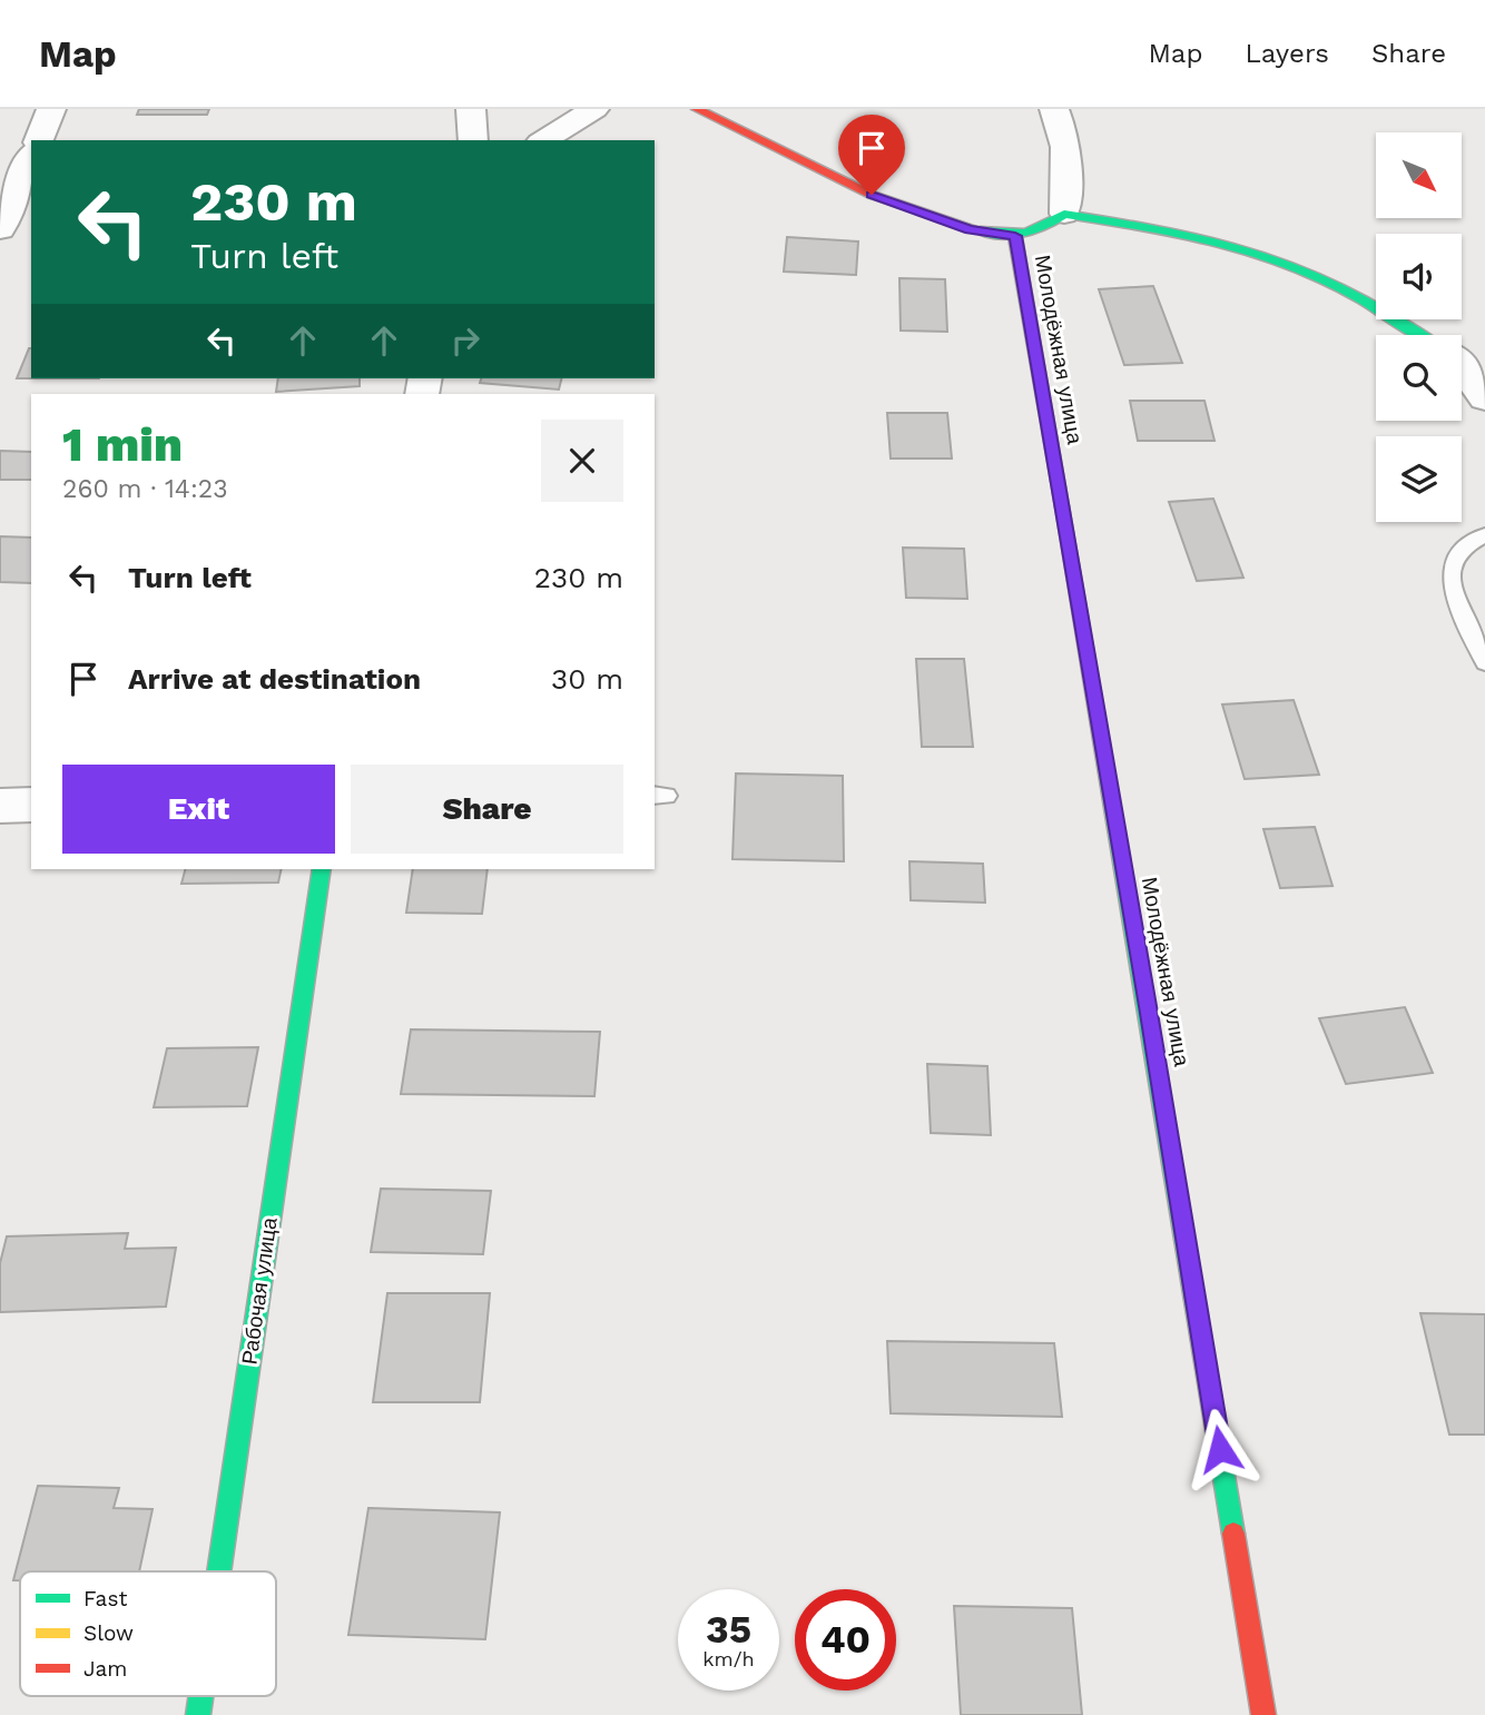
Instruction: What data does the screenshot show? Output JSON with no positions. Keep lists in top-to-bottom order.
{
  "streets": {
    "street": ["Молодёжная улица", "Рабочая улица"]
  },
  "legend": ["Fast", "Slow", "Jam"],
  "north": "bottom right",
  "page": {
    "header": "Map",
    "nav": ["Map", "Layers", "Share"],
    "turn": ["230 m", "Turn left"],
    "heading": ["1 min", "260 m · 14:23"],
    "list": [
      {
        "name": "Turn left",
        "value": "230 m"
      },
      {
        "name": "Arrive at destination",
        "value": "30 m"
      }
    ],
    "buttons": ["Exit", "Share"],
    "speed": "35 km/h",
    "limit": "40"
  }
}
